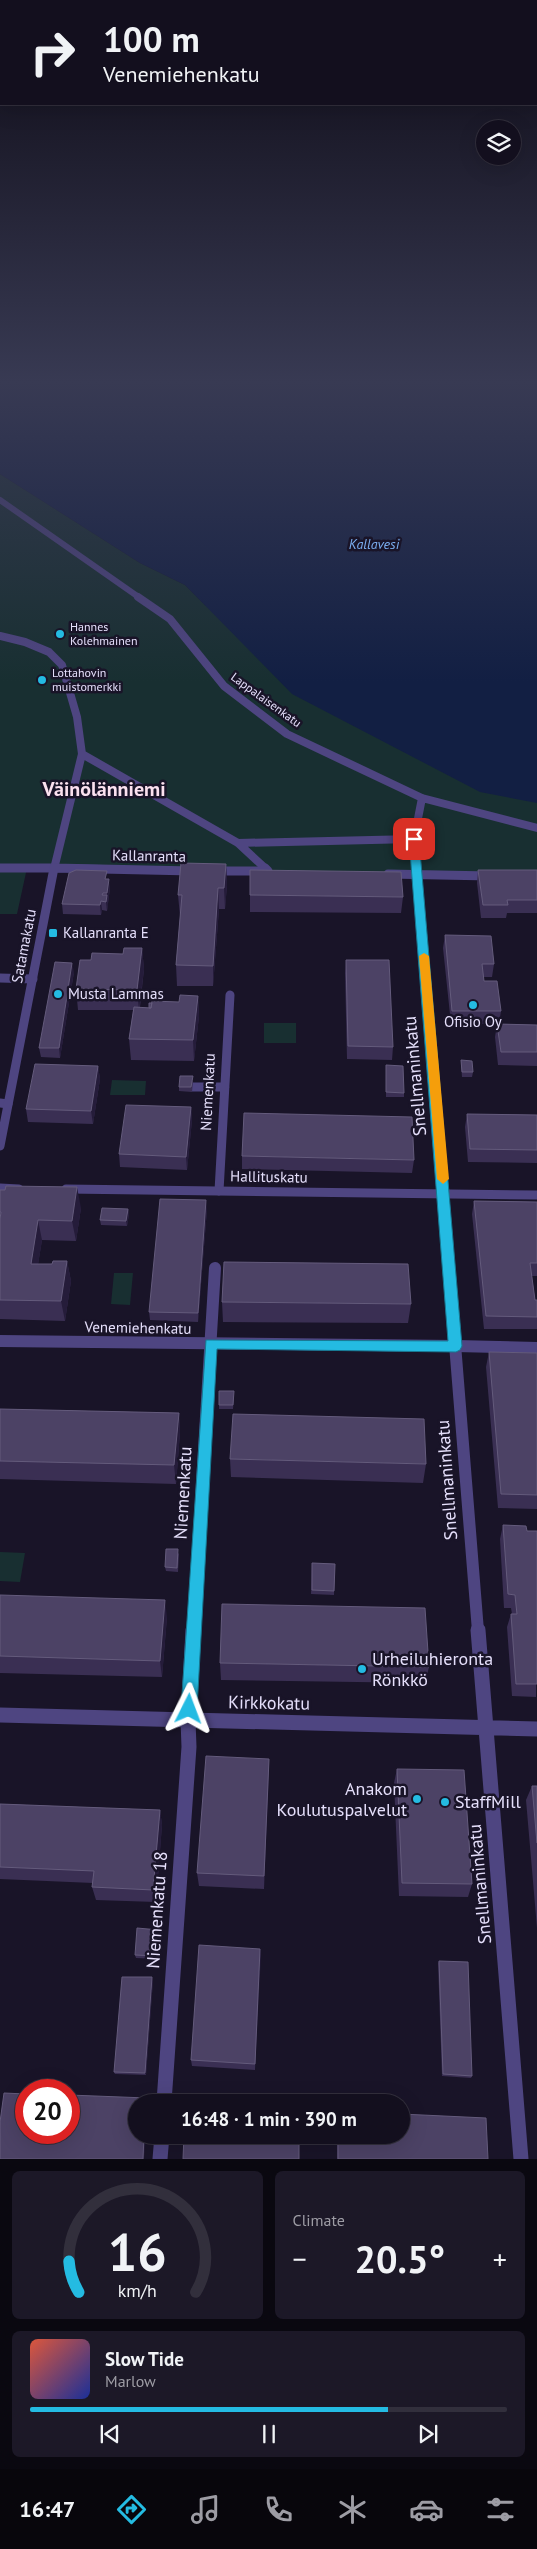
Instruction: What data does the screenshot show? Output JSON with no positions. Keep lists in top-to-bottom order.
{
  "streets": {
    "street": [
      "Lappalaisenkatu",
      "Kallanranta",
      "Satamakatu",
      "Snellmaninkatu",
      "Niemenkatu",
      "Hallituskatu",
      "Venemiehenkatu",
      "Kirkkokatu",
      "Niemenkatu 18"
    ]
  },
  "crossings": [
    ["Lappalaisenkatu", "Snellmaninkatu"],
    ["Kallanranta", "Satamakatu"],
    ["Snellmaninkatu", "Hallituskatu"],
    ["Snellmaninkatu", "Venemiehenkatu"],
    ["Snellmaninkatu", "Kirkkokatu"],
    ["Niemenkatu", "Hallituskatu"],
    ["Niemenkatu", "Venemiehenkatu"],
    ["Niemenkatu", "Kirkkokatu"],
    ["Niemenkatu", "Niemenkatu 18"],
    ["Kirkkokatu", "Niemenkatu 18"]
  ],
  "districts": ["Väinölänniemi"],
  "water": ["Kallavesi"],
  "places": {
    "other": [
      "Hannes Kolehmainen",
      "Lottahovin muistomerkki",
      "Musta Lammas",
      "Ofisio Oy",
      "Urheiluhieronta Rönkkö",
      "Anakom Koulutuspalvelut",
      "StaffMill"
    ],
    "transit": ["Kallanranta E"]
  },
  "page": {
    "turn": ["100 m", "Venemiehenkatu"],
    "limit": "20",
    "trip": "16:48 · 1 min · 390 m",
    "tile": "Climate",
    "heat": ["−", "20.5°", "+"],
    "song": ["Slow Tide", "Marlow"],
    "tabs": "16:47",
    "gauge": ["16", "km/h"]
  }
}
